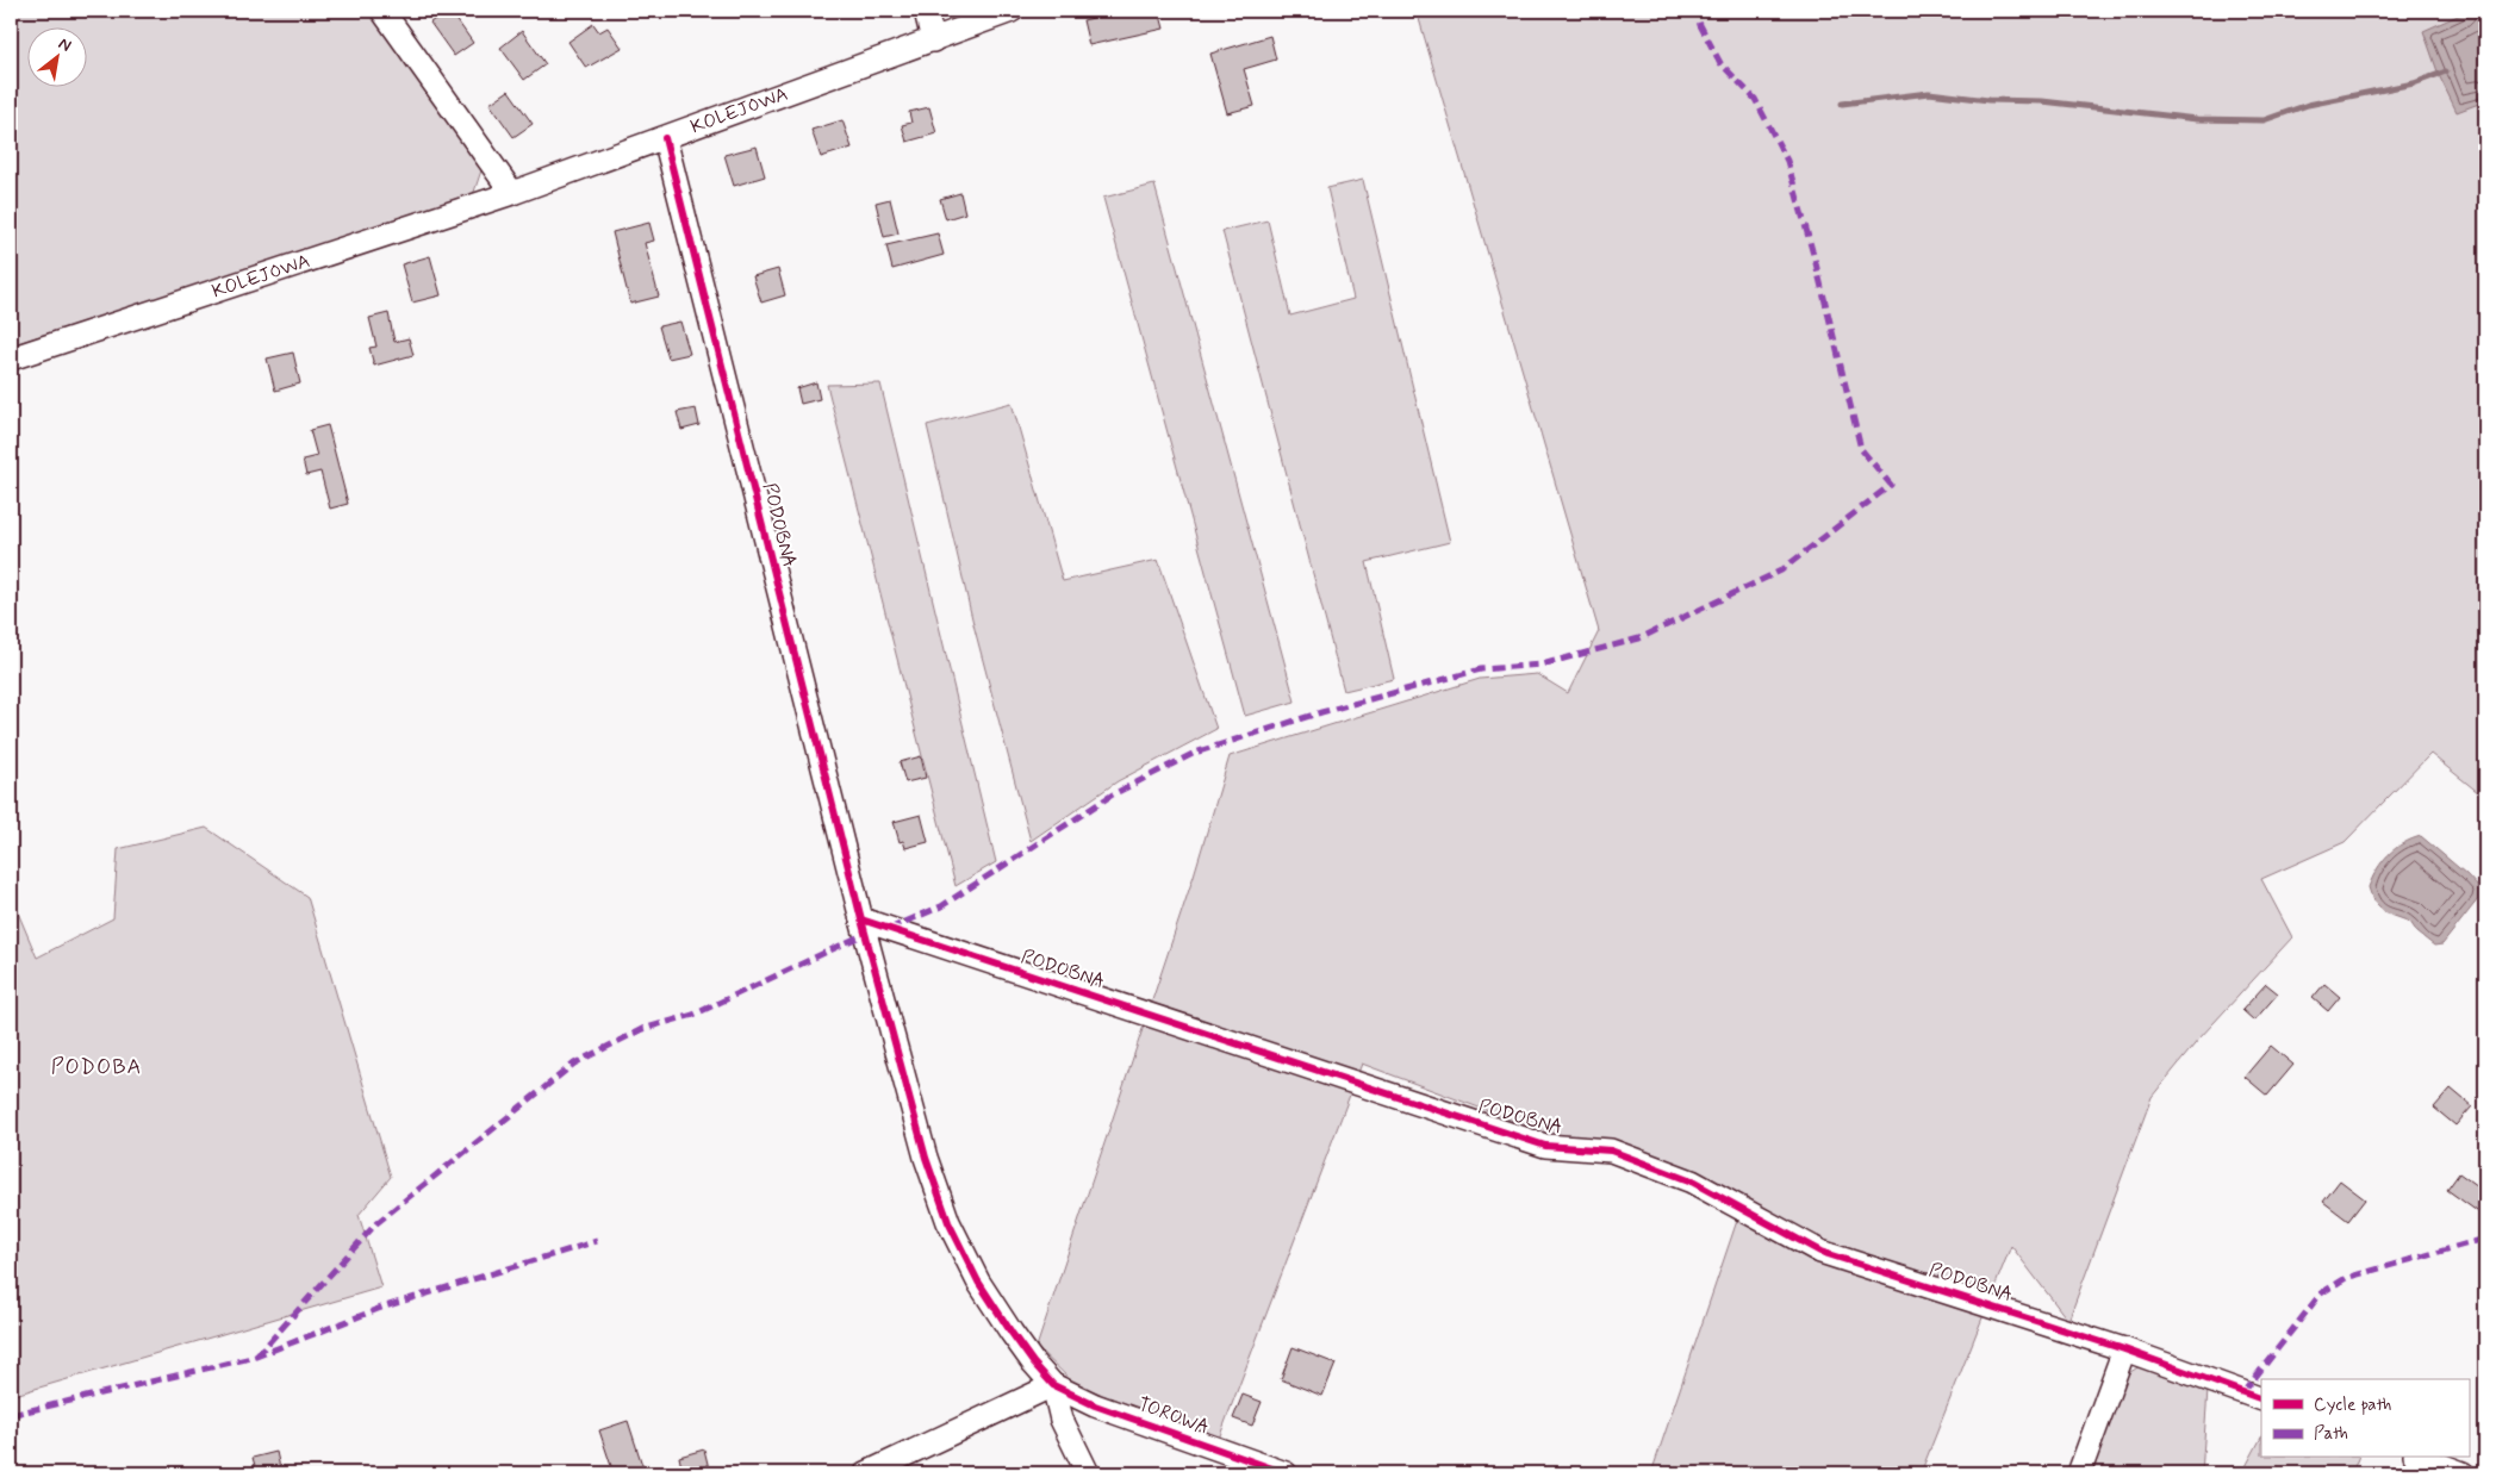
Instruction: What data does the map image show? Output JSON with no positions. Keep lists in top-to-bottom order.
{
  "streets": {
    "street": ["KOLEJOWA", "PODOBNA", "TOROWA"]
  },
  "crossings": [
    ["KOLEJOWA", "PODOBNA"],
    ["PODOBNA", "TOROWA"]
  ],
  "districts": ["PODOBA"],
  "legend": ["Cycle path", "Path"],
  "north": "top right"
}
